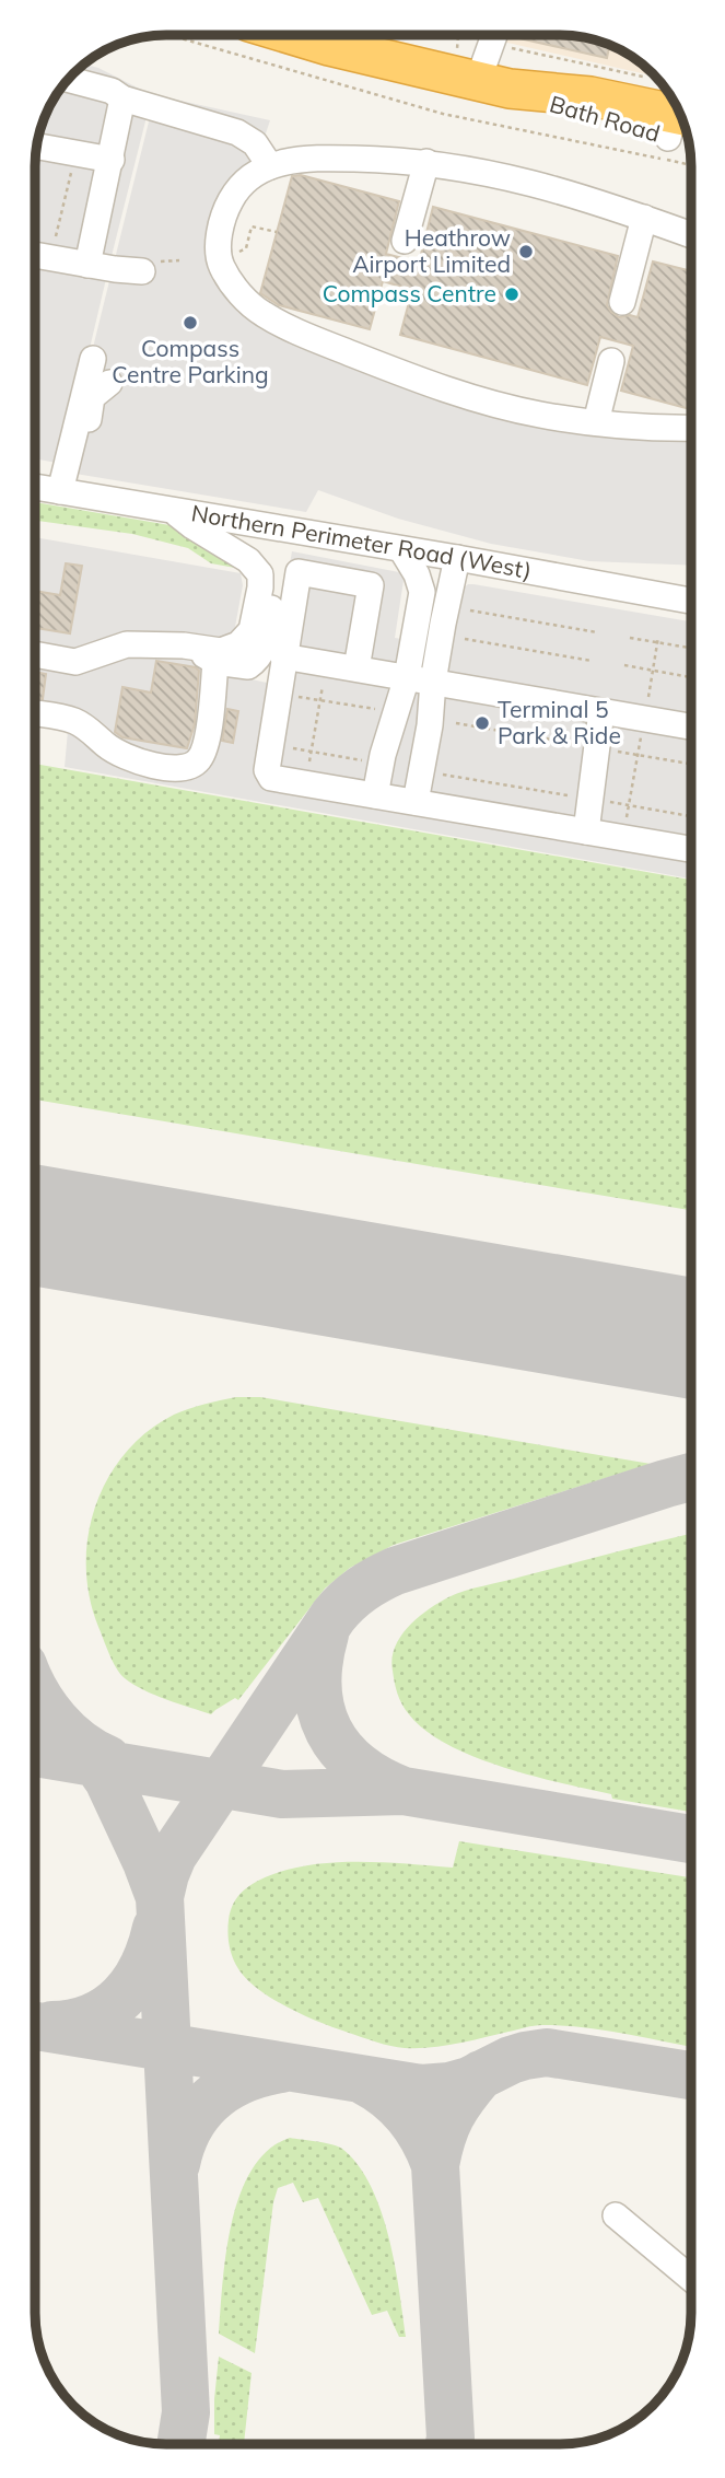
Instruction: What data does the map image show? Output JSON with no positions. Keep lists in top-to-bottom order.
{
  "streets": {
    "highway": ["Bath Road"],
    "street": ["Northern Perimeter Road (West)"]
  },
  "places": [
    "Heathrow Airport Limited",
    "Compass Centre",
    "Compass Centre Parking",
    "Terminal 5 Park & Ride"
  ]
}
